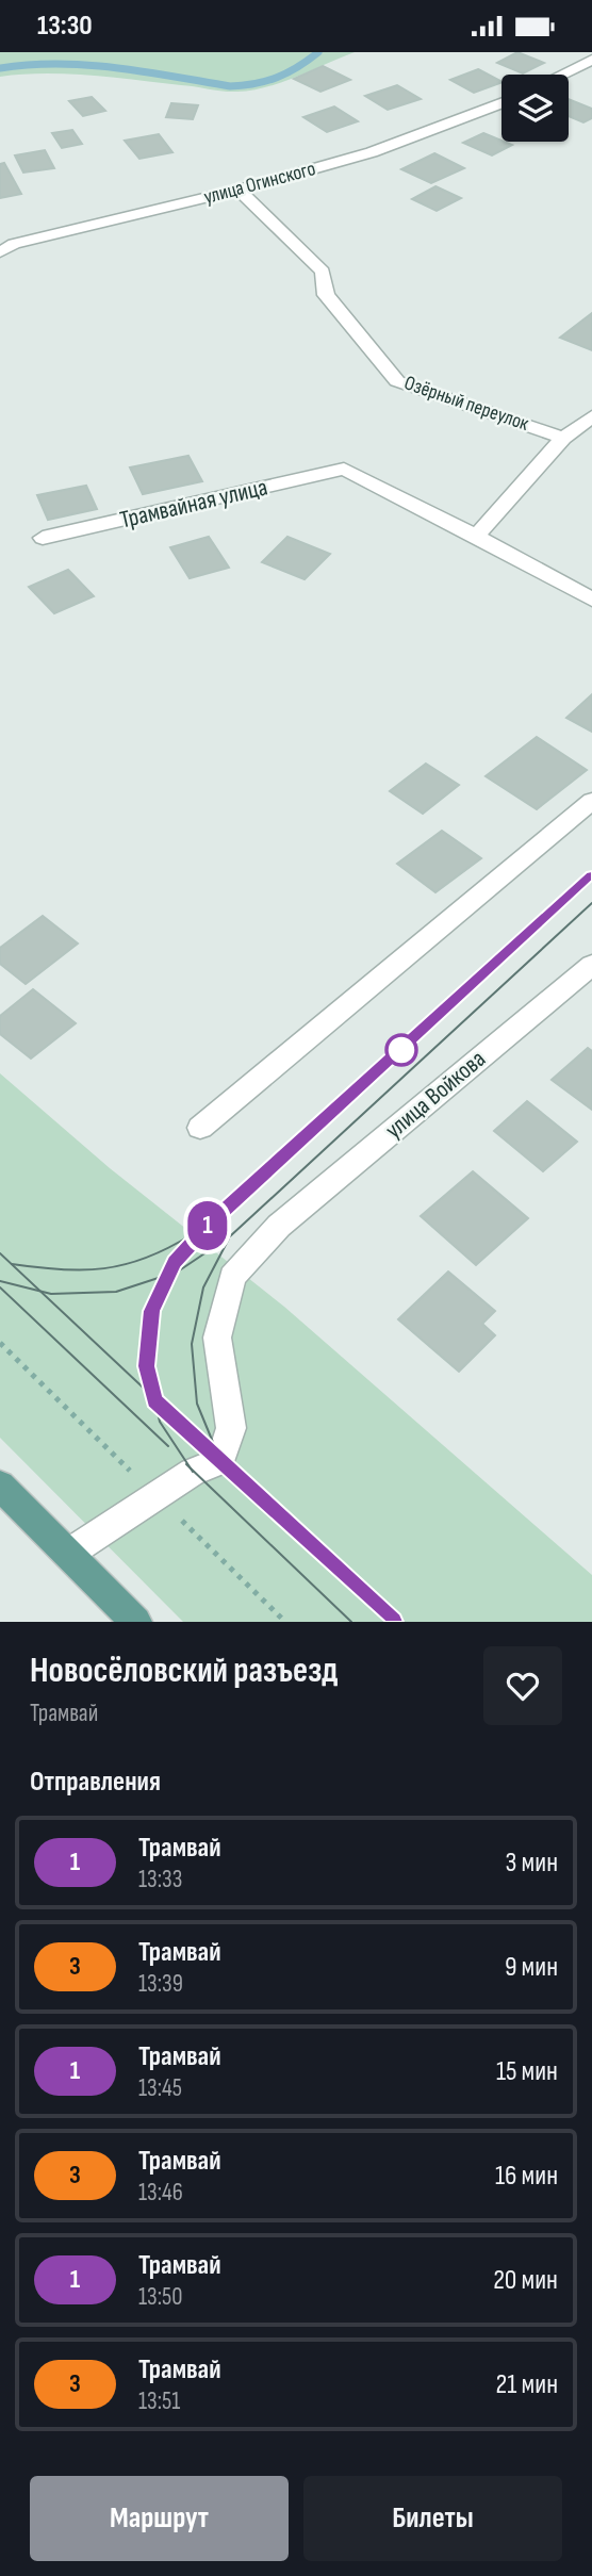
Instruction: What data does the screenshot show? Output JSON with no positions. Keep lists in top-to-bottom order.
{
  "streets": {
    "street": [
      "улица Огинского",
      "Озёрный переулок",
      "Трамвайная улица",
      "улица Войкова"
    ]
  },
  "crossings": [
    ["улица Огинского", "Озёрный переулок"]
  ],
  "lines": ["tram line 1"],
  "page": {
    "status": "13:30",
    "on_map": "1",
    "heading": [
      ["Новосёловский разъезд", "Трамвай"],
      "Отправления"
    ],
    "list": [
      {
        "mark": "1",
        "name": "Трамвай",
        "note": "13:33",
        "value": "3 мин"
      },
      {
        "mark": "3",
        "name": "Трамвай",
        "note": "13:39",
        "value": "9 мин"
      },
      {
        "mark": "1",
        "name": "Трамвай",
        "note": "13:45",
        "value": "15 мин"
      },
      {
        "mark": "3",
        "name": "Трамвай",
        "note": "13:46",
        "value": "16 мин"
      },
      {
        "mark": "1",
        "name": "Трамвай",
        "note": "13:50",
        "value": "20 мин"
      },
      {
        "mark": "3",
        "name": "Трамвай",
        "note": "13:51",
        "value": "21 мин"
      }
    ],
    "buttons": ["Маршрут", "Билеты"]
  }
}
